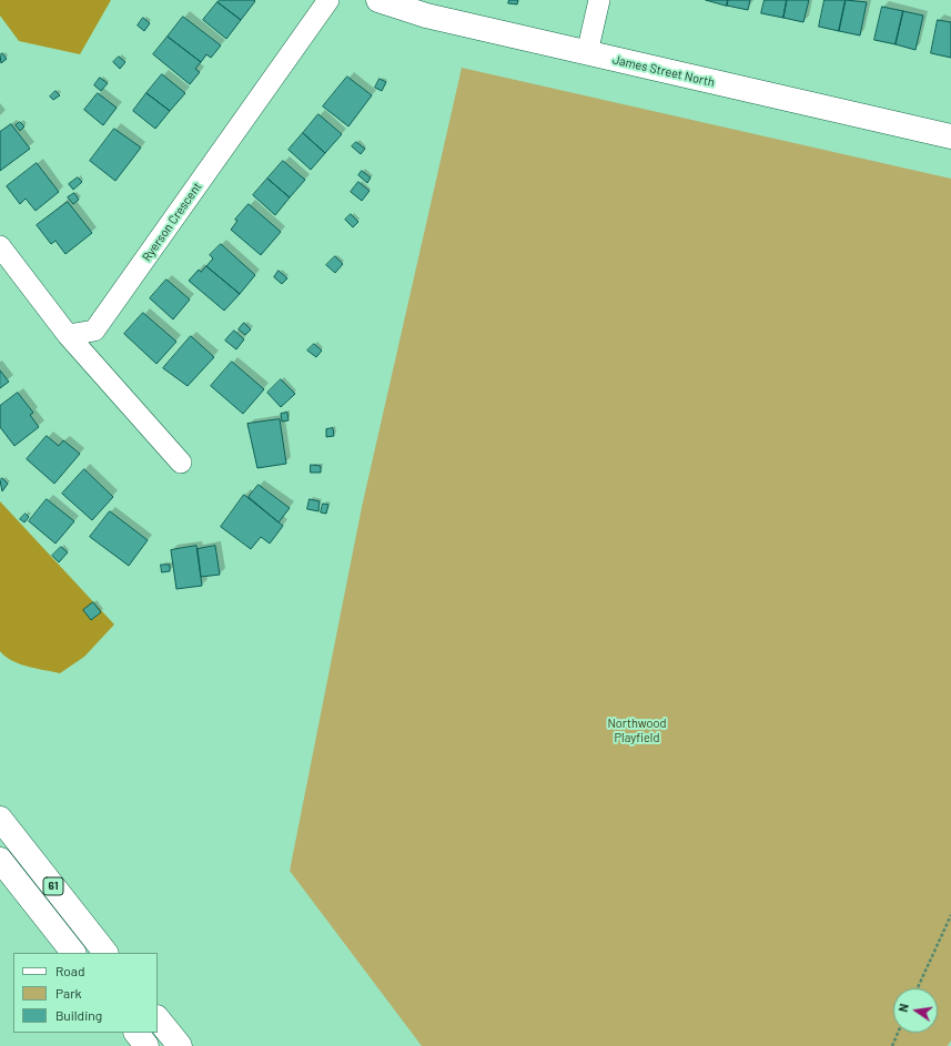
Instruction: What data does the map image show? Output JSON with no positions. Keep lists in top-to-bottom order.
{
  "streets": {
    "main road": ["James Street North", "61"],
    "street": ["Ryerson Crescent"]
  },
  "parks": ["Northwood Playfield"],
  "legend": ["Road", "Park", "Building"],
  "north": "left"
}
